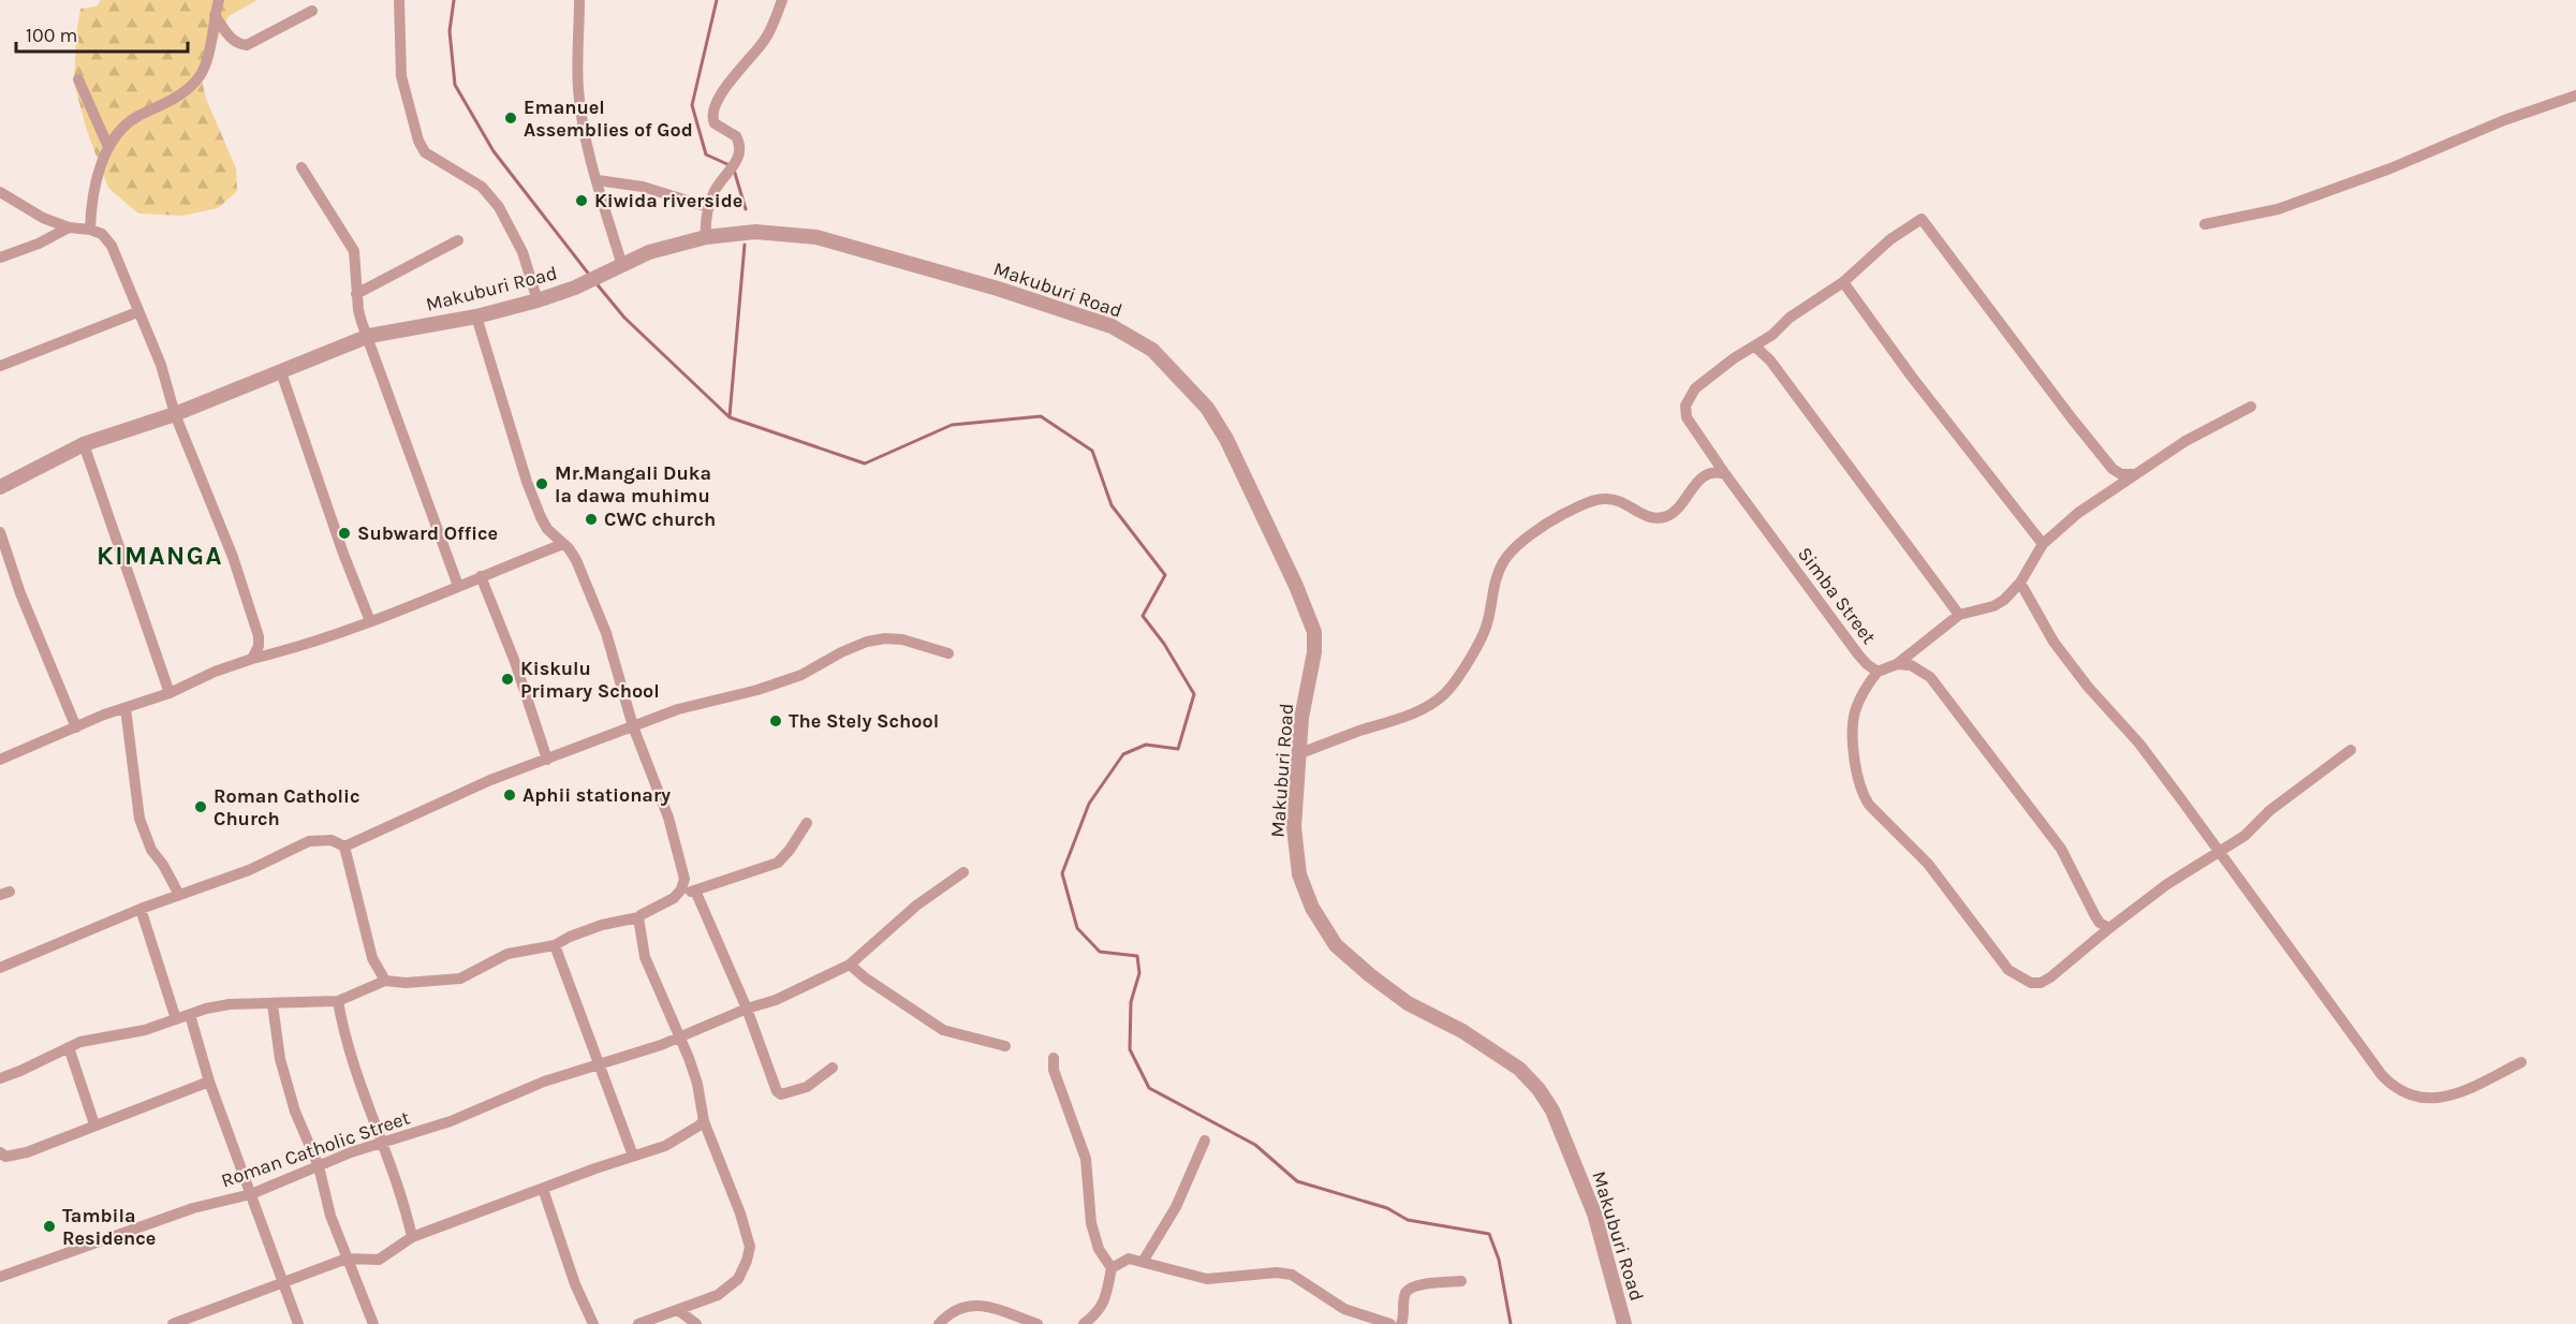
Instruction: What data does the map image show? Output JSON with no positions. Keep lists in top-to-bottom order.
{
  "streets": {
    "street": ["Makuburi Road", "Simba Street", "Roman Catholic Street"]
  },
  "districts": ["KIMANGA"],
  "places": [
    "Emanuel Assemblies of God",
    "Kiwida riverside",
    "Mr.Mangali Duka la dawa muhimu",
    "CWC church",
    "Subward Office",
    "Kiskulu Primary School",
    "The Stely School",
    "Aphii stationary",
    "Roman Catholic Church",
    "Tambila Residence"
  ],
  "scale_bar": "100 m"
}
